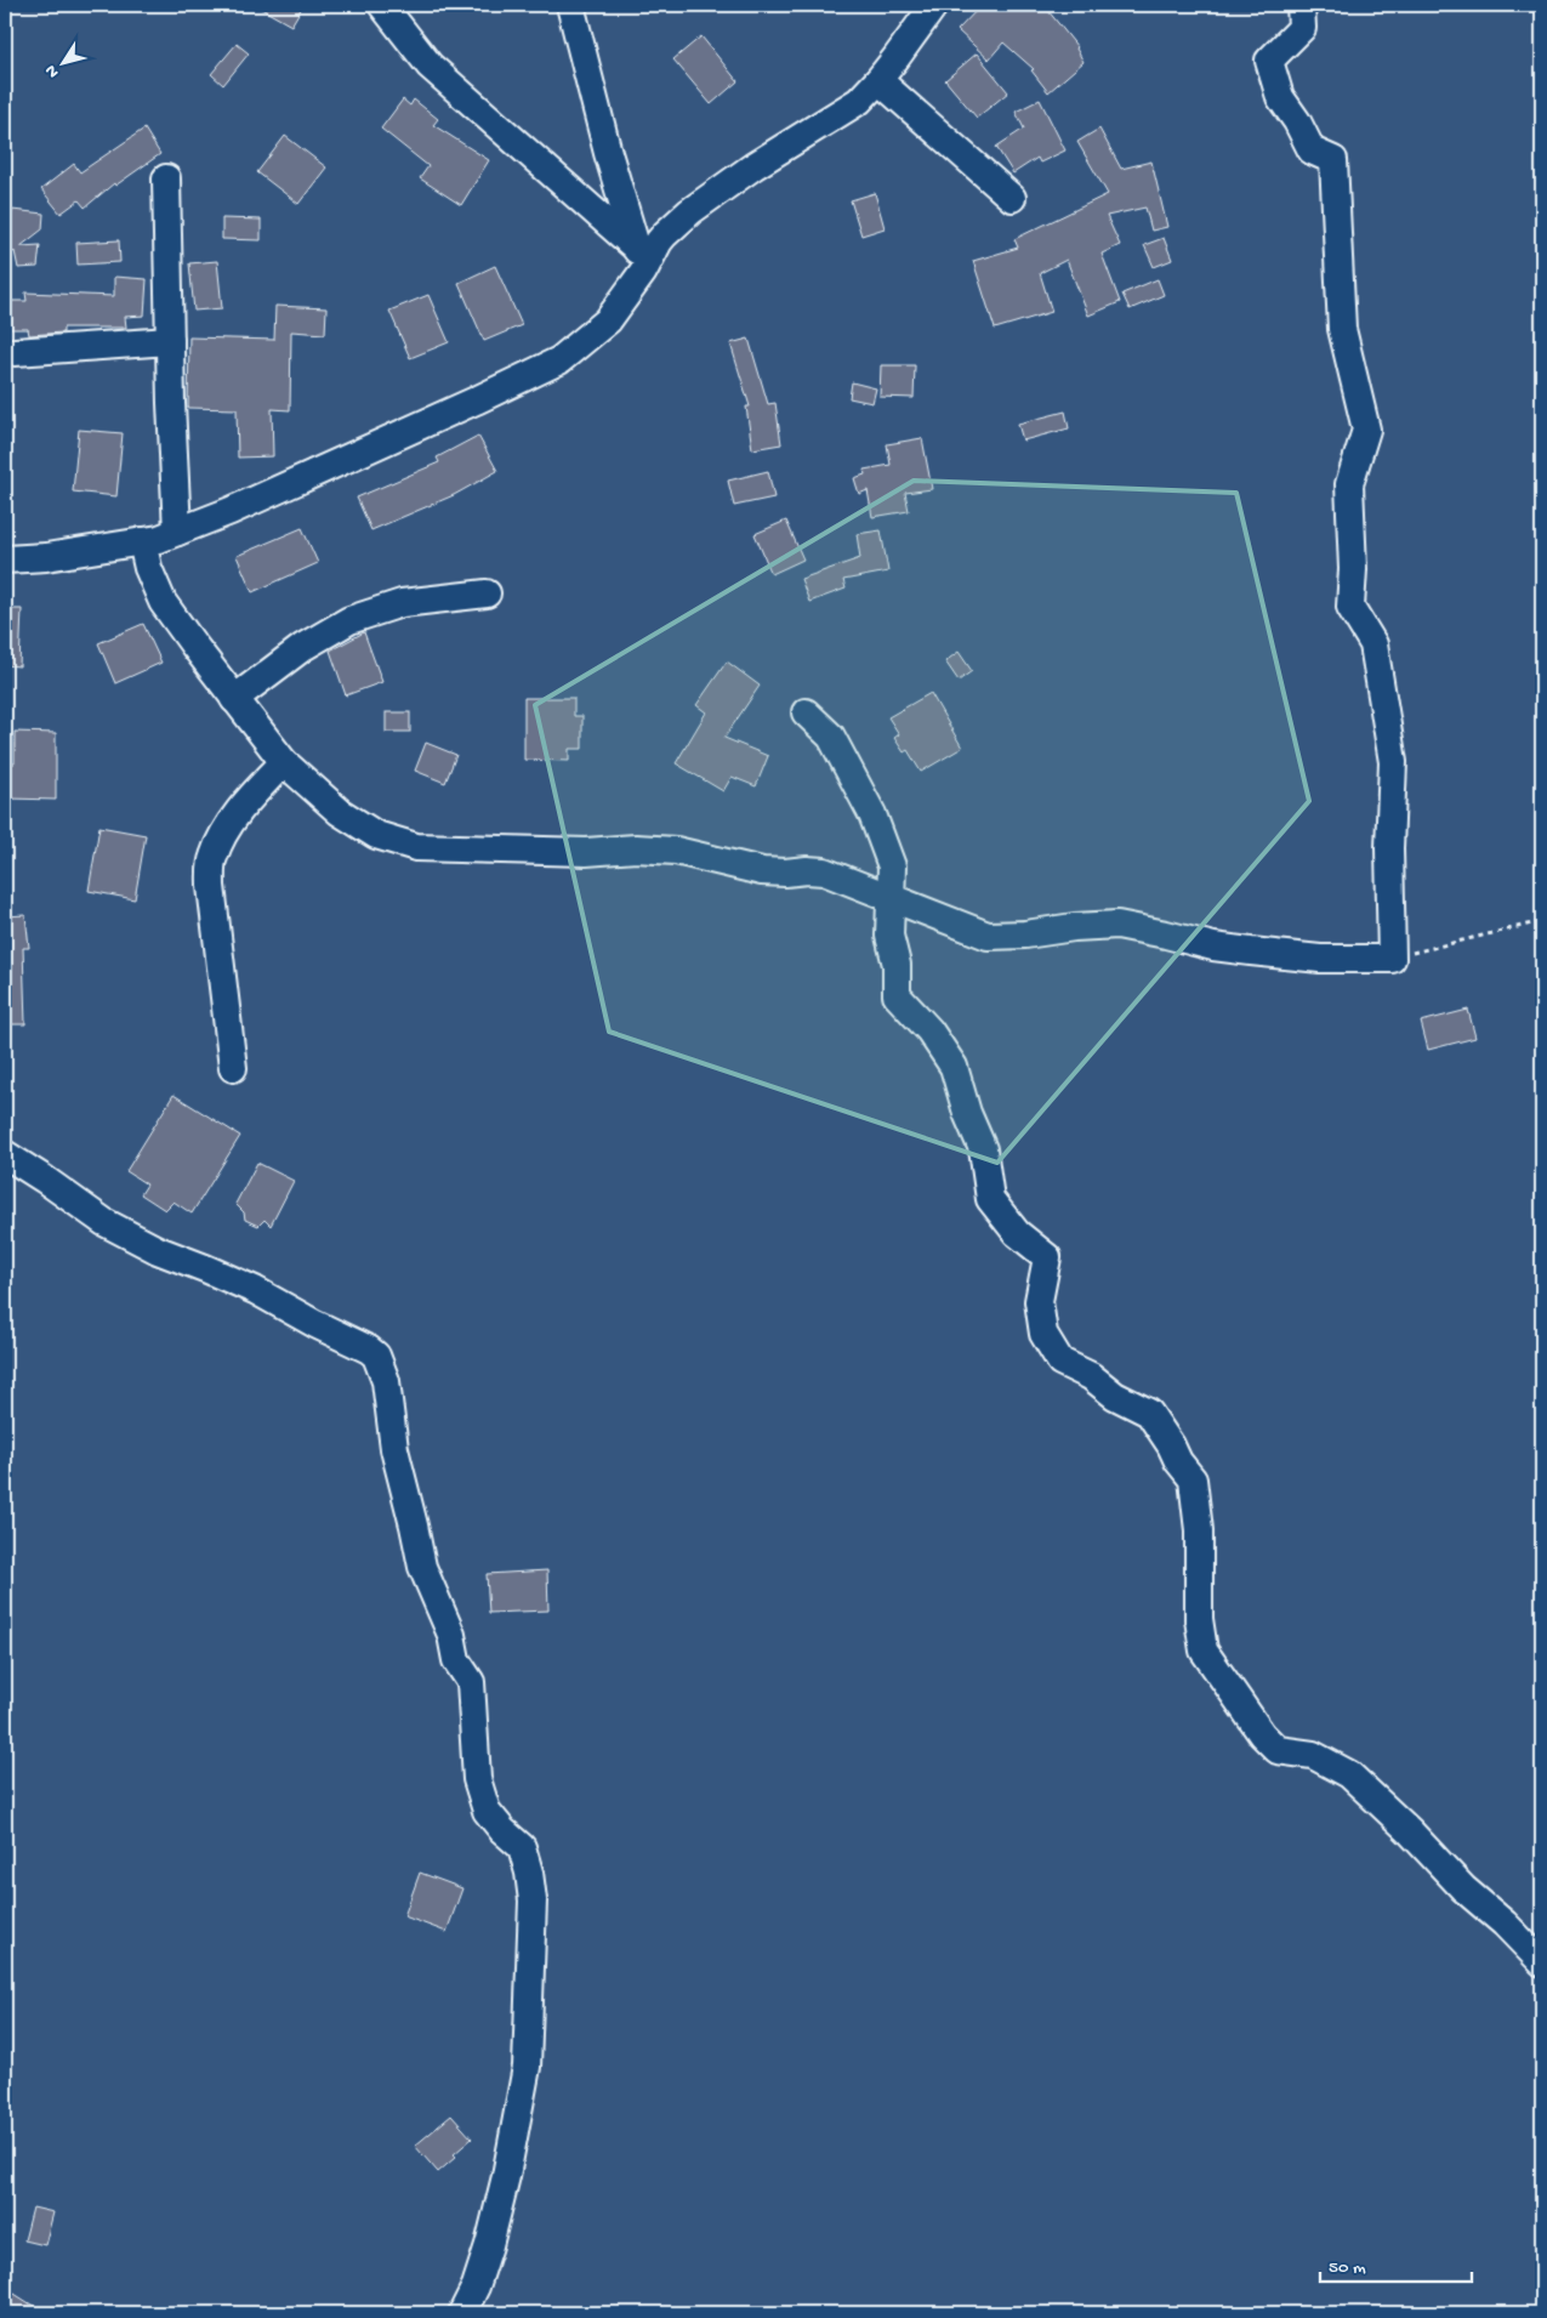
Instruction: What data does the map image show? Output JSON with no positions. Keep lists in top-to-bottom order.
{
  "scale_bar": "50 m",
  "north": "bottom left"
}
